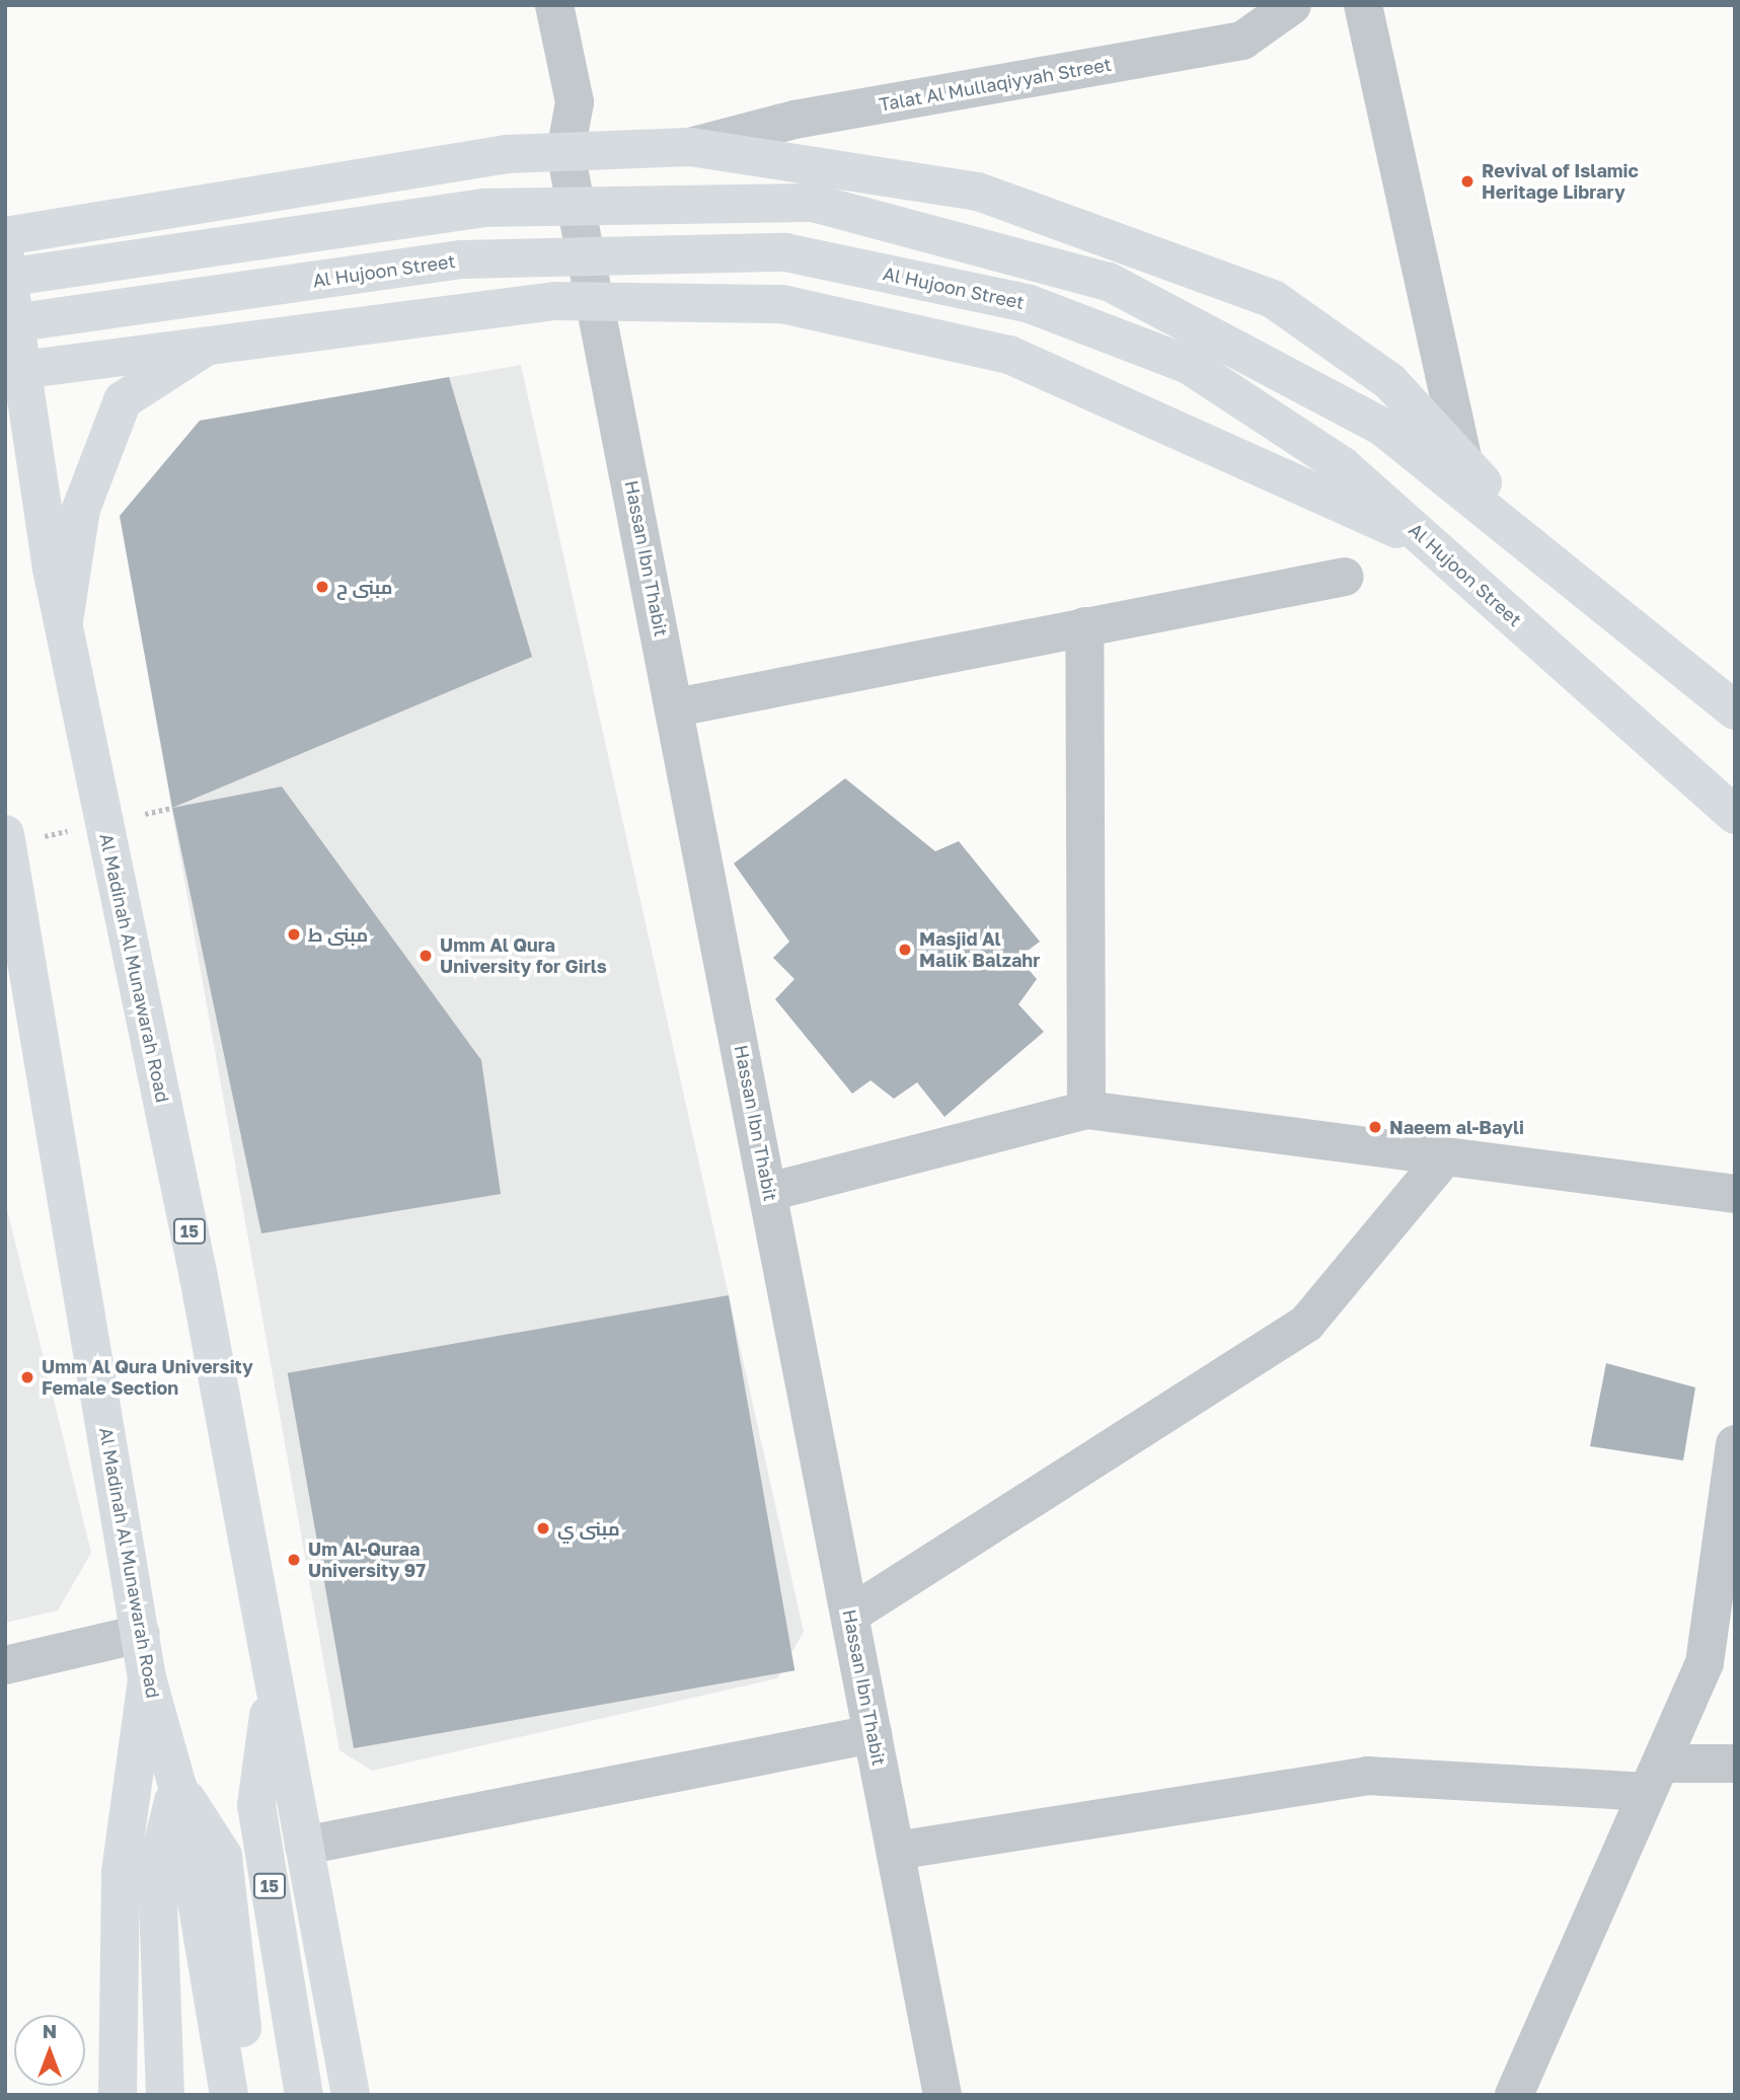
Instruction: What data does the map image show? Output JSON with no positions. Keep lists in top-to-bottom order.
{
  "streets": {
    "main road": ["Al Hujoon Street", "Al Madinah Al Munawarah Road", "15"],
    "street": ["Talat Al Mullaqiyyah Street", "Hassan Ibn Thabit"]
  },
  "places": [
    "Revival of Islamic Heritage Library",
    "مبنى ح",
    "مبنى ط",
    "Masjid Al Malik Balzahr",
    "Umm Al Qura University for Girls",
    "Naeem al-Bayli",
    "Umm Al Qura University Female Section",
    "مبنى ي",
    "Um Al-Quraa University 97"
  ],
  "north": "top"
}
